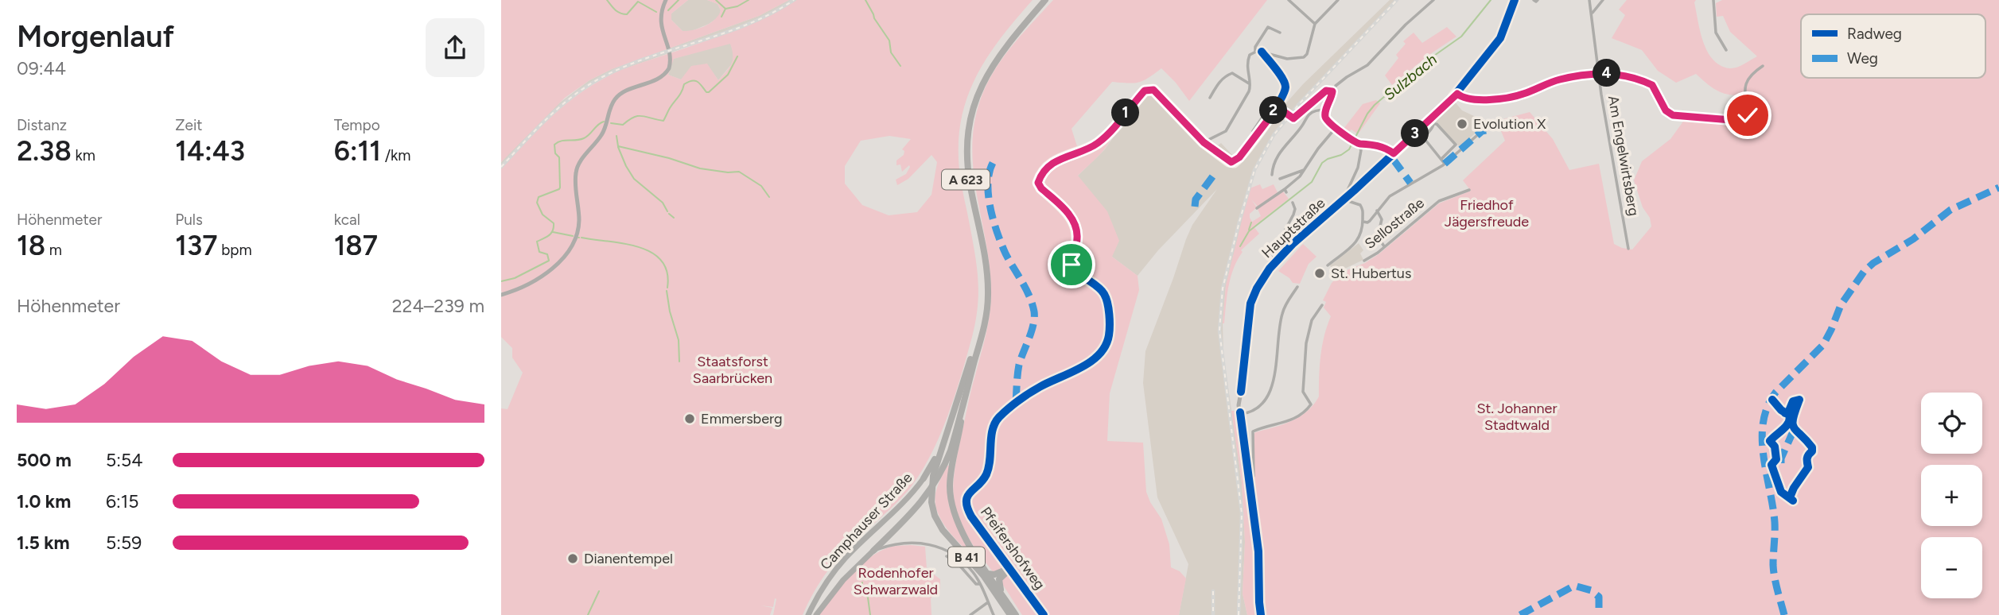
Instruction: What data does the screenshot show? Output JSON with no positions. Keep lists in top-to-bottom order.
{
  "streets": {
    "highway": ["A 623", "Camphauser Straße", "B 41"],
    "main road": ["Hauptstraße"],
    "street": ["Am Engelwirtsberg", "Sellostraße", "Pfeifershofweg"]
  },
  "crossings": [
    ["A 623", "Camphauser Straße"],
    ["A 623", "B 41"],
    ["Camphauser Straße", "B 41"]
  ],
  "water": ["Sulzbach"],
  "parks": [
    "Friedhof Jägersfreude",
    "Staatsforst Saarbrücken",
    "St. Johanner Stadtwald",
    "Rodenhofer Schwarzwald"
  ],
  "places": [
    "Evolution X",
    "St. Hubertus",
    "Emmersberg",
    "Dianentempel"
  ],
  "legend": ["Radweg", "Weg"],
  "page": {
    "heading": ["Morgenlauf", "09:44"],
    "pins": [
      "4",
      "2",
      "1",
      "3"
    ],
    "stats": [
      ["Distanz", "2.38 km"],
      ["Zeit", "14:43"],
      ["Tempo", "6:11 /km"],
      ["Höhenmeter", "18 m"],
      ["Puls", "137 bpm"],
      ["kcal", "187"]
    ],
    "chart": ["Höhenmeter", "224–239 m"],
    "map_buttons": ["+", "−"],
    "list": [
      {
        "name": "500 m",
        "note": "5:54"
      },
      {
        "name": "1.0 km",
        "note": "6:15"
      },
      {
        "name": "1.5 km",
        "note": "5:59"
      }
    ]
  }
}
